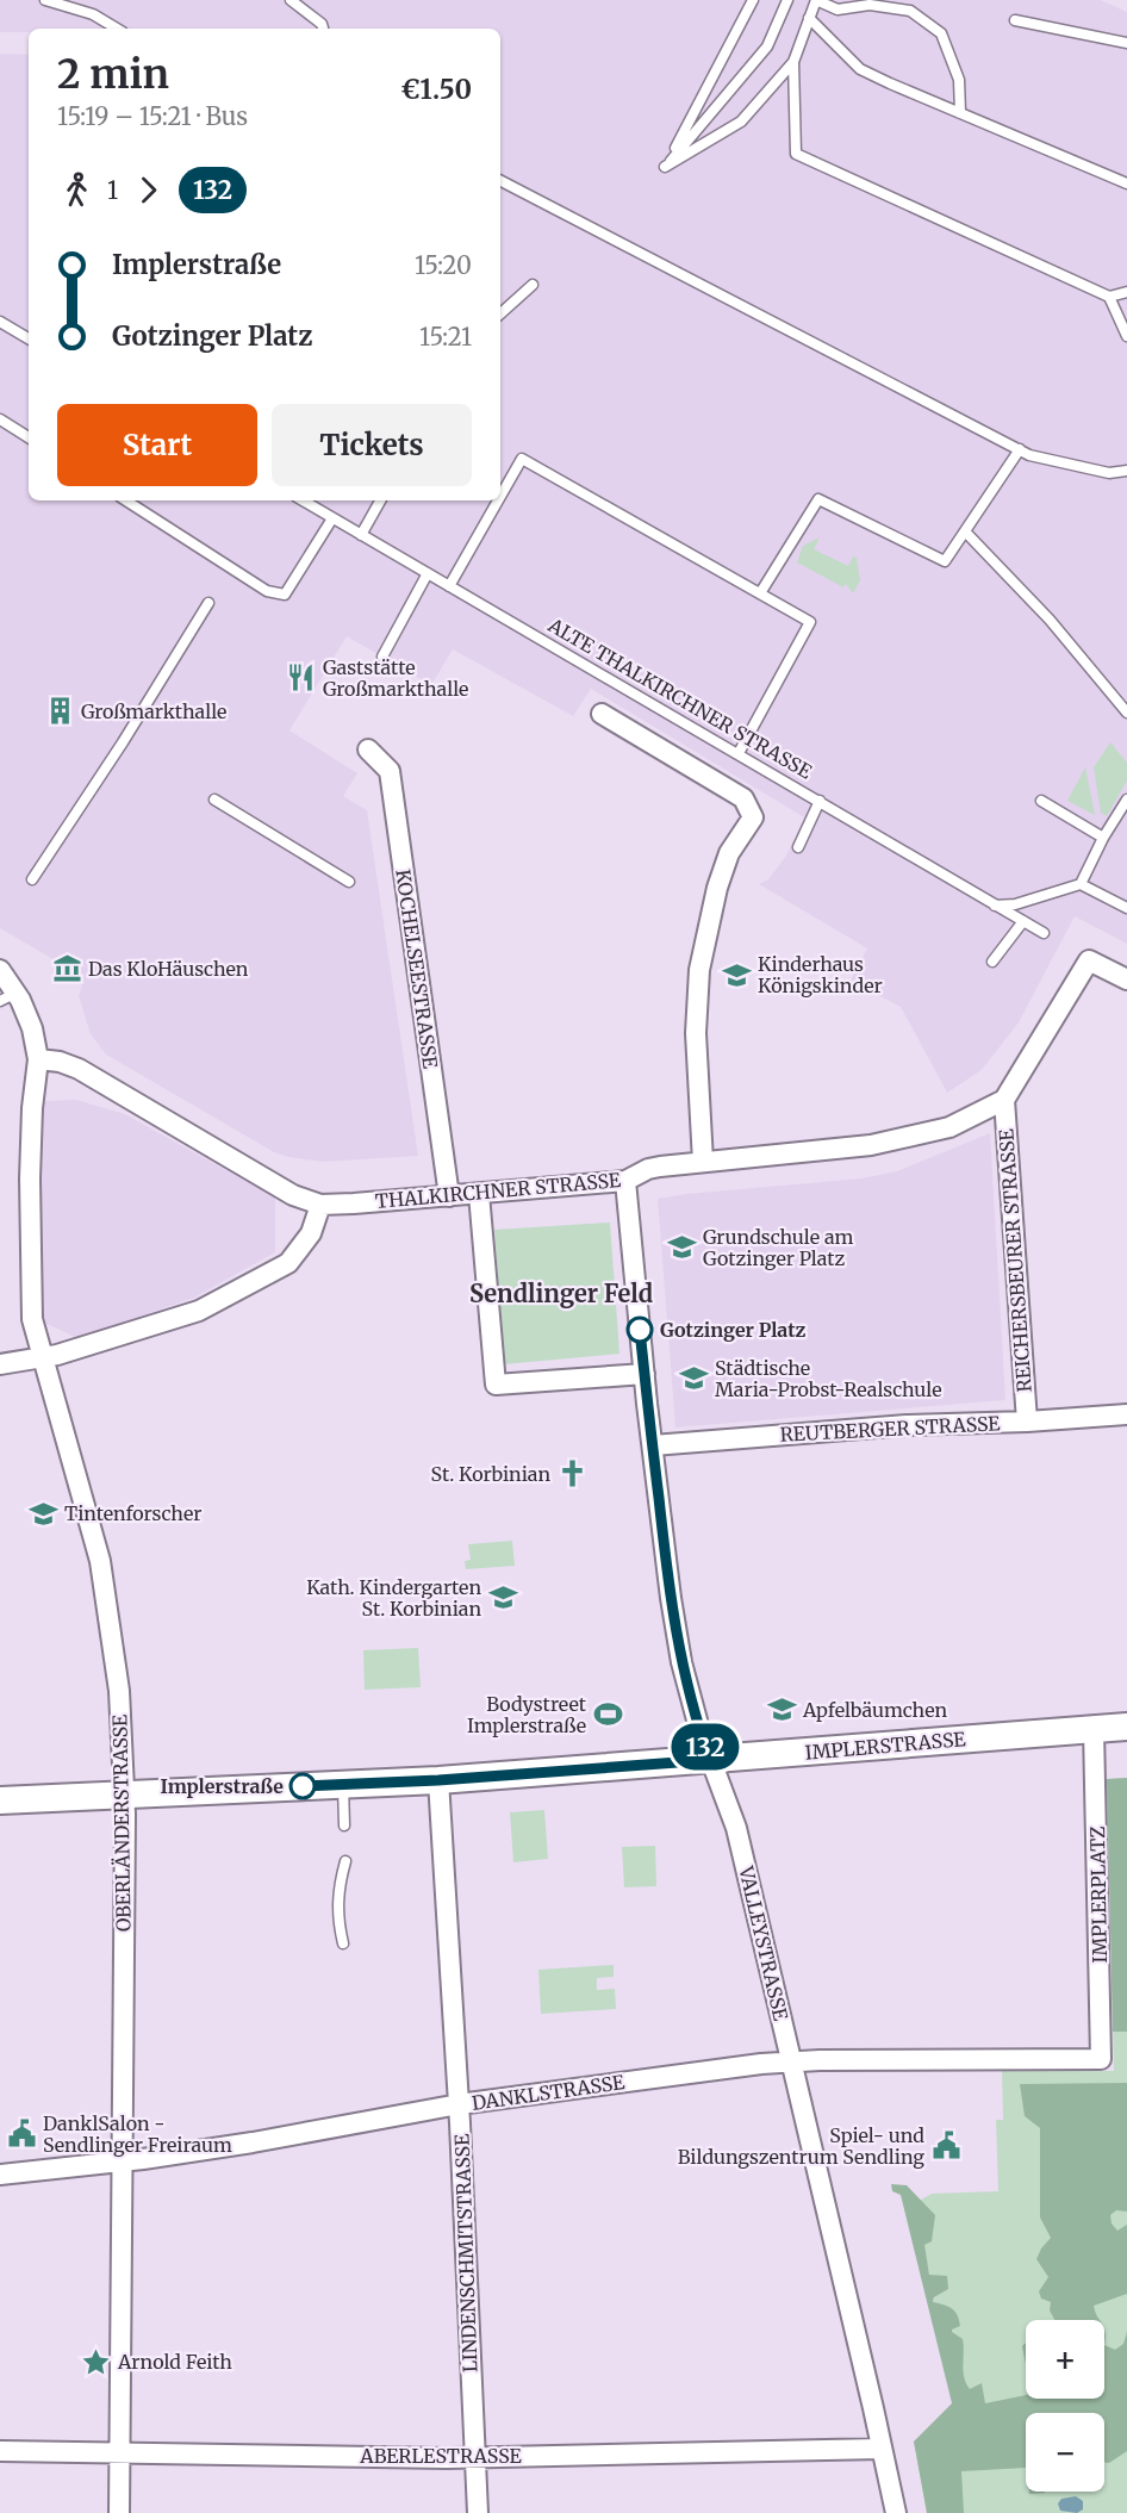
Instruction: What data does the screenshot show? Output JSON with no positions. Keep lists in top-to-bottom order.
{
  "streets": {
    "main road": ["IMPLERSTRASSE"],
    "street": [
      "KOCHELSEESTRASSE",
      "THALKIRCHNER STRASSE",
      "REICHERSBEURER STRASSE",
      "REUTBERGER STRASSE",
      "OBERLÄNDERSTRASSE",
      "IMPLERPLATZ",
      "VALLEYSTRASSE",
      "DANKLSTRASSE",
      "LINDENSCHMITSTRASSE",
      "ABERLESTRASSE"
    ],
    "lane": ["ALTE THALKIRCHNER STRASSE"]
  },
  "crossings": [
    ["KOCHELSEESTRASSE", "THALKIRCHNER STRASSE"],
    ["THALKIRCHNER STRASSE", "REICHERSBEURER STRASSE"],
    ["THALKIRCHNER STRASSE", "OBERLÄNDERSTRASSE"],
    ["REICHERSBEURER STRASSE", "REUTBERGER STRASSE"],
    ["REUTBERGER STRASSE", "VALLEYSTRASSE"],
    ["IMPLERSTRASSE", "OBERLÄNDERSTRASSE"],
    ["IMPLERSTRASSE", "IMPLERPLATZ"],
    ["IMPLERSTRASSE", "VALLEYSTRASSE"],
    ["IMPLERSTRASSE", "LINDENSCHMITSTRASSE"],
    ["OBERLÄNDERSTRASSE", "DANKLSTRASSE"],
    ["OBERLÄNDERSTRASSE", "ABERLESTRASSE"],
    ["IMPLERPLATZ", "DANKLSTRASSE"],
    ["VALLEYSTRASSE", "DANKLSTRASSE"],
    ["VALLEYSTRASSE", "ABERLESTRASSE"],
    ["DANKLSTRASSE", "LINDENSCHMITSTRASSE"],
    ["LINDENSCHMITSTRASSE", "ABERLESTRASSE"]
  ],
  "districts": ["Sendlinger Feld"],
  "places": {
    "restaurant": ["Gaststätte Großmarkthalle"],
    "building": ["Großmarkthalle"],
    "museum": ["Das KloHäuschen"],
    "school or university": [
      "Kinderhaus Königskinder",
      "Grundschule am Gotzinger Platz",
      "Städtische Maria-Probst-Realschule",
      "Tintenforscher",
      "Kath. Kindergarten St. Korbinian",
      "Apfelbäumchen"
    ],
    "other": ["Gotzinger Platz", "Implerstraße"],
    "church": ["St. Korbinian"],
    "sports": ["Bodystreet Implerstraße"],
    "public building": ["DanklSalon - Sendlinger Freiraum", "Spiel- und Bildungszentrum Sendling"],
    "place": ["Arnold Feith"]
  },
  "lines": ["bus line 132"],
  "page": {
    "on_map": "132",
    "heading": ["2 min", "15:19 – 15:21 · Bus", "€1.50"],
    "legs": ["1", "132"],
    "list": [
      {
        "name": "Implerstraße",
        "value": "15:20"
      },
      {
        "name": "Gotzinger Platz",
        "value": "15:21"
      }
    ],
    "buttons": ["Start", "Tickets"],
    "map_buttons": ["+", "−"]
  }
}
